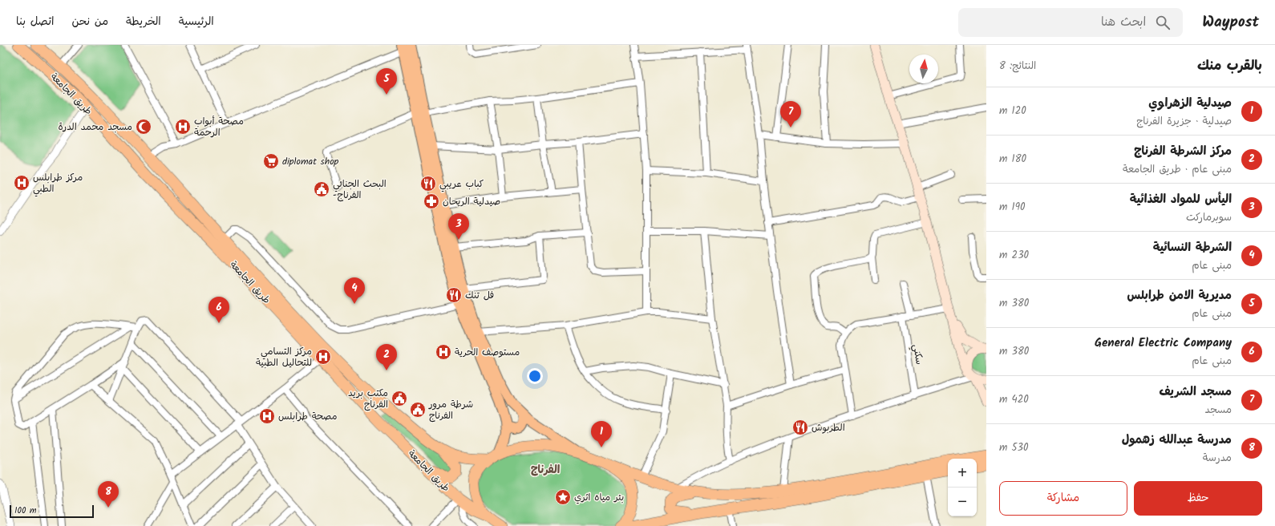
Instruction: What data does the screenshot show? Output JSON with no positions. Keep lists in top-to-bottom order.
{
  "streets": {
    "highway": ["طريق الجامعة"],
    "street": ["سكني"]
  },
  "districts": ["الفرناج"],
  "places": {
    "mosque": ["مسجد محمد الدرة"],
    "hospital": [
      "مصحة أبواب الرحمة",
      "مركز طرابلس الطبي",
      "مستوصف الحرية",
      "مركز التسامي للتحاليل الطبية",
      "مصحة طرابلس"
    ],
    "supermarket": ["diplomat shop"],
    "restaurant": ["كباب عريبي", "فل تنك", "الطربوش"],
    "public building": ["البحث الجنائي -الفرناج", "مكتب بريد الفرناج", "شرطة مرور الفرناج"],
    "pharmacy": ["صيدلية الريحان"],
    "place": ["بئر مياه اثري"]
  },
  "scale_bar": "100 m",
  "north": "top",
  "page": {
    "header": "Waypost",
    "search": "ابحث هنا",
    "nav": [
      "الرئيسية",
      "الخريطة",
      "من نحن",
      "اتصل بنا"
    ],
    "heading": ["بالقرب منك", "النتائج: 8"],
    "pins": [
      "5",
      "7",
      "3",
      "4",
      "6",
      "2",
      "1",
      "8"
    ],
    "list": [
      {
        "mark": "1",
        "name": "صيدلية الزهراوي",
        "note": "صيدلية · جزيرة الفرناج",
        "value": "120 m"
      },
      {
        "mark": "2",
        "name": "مركز الشرطة الفرناج",
        "note": "مبنى عام · طريق الجامعة",
        "value": "180 m"
      },
      {
        "mark": "3",
        "name": "اليأس للمواد الغذائية",
        "note": "سوبرماركت",
        "value": "190 m"
      },
      {
        "mark": "4",
        "name": "الشرطة النسائية",
        "note": "مبنى عام",
        "value": "230 m"
      },
      {
        "mark": "5",
        "name": "مديرية الامن طرابلس",
        "note": "مبنى عام",
        "value": "380 m"
      },
      {
        "mark": "6",
        "name": "General Electric Company",
        "note": "مبنى عام",
        "value": "380 m"
      },
      {
        "mark": "7",
        "name": "مسجد الشريف",
        "note": "مسجد",
        "value": "420 m"
      },
      {
        "mark": "8",
        "name": "مدرسة عبدالله زهمول",
        "note": "مدرسة",
        "value": "530 m"
      }
    ],
    "map_buttons": ["+", "−"],
    "buttons": ["حفظ", "مشاركة"],
    "scale": "100 m"
  }
}
